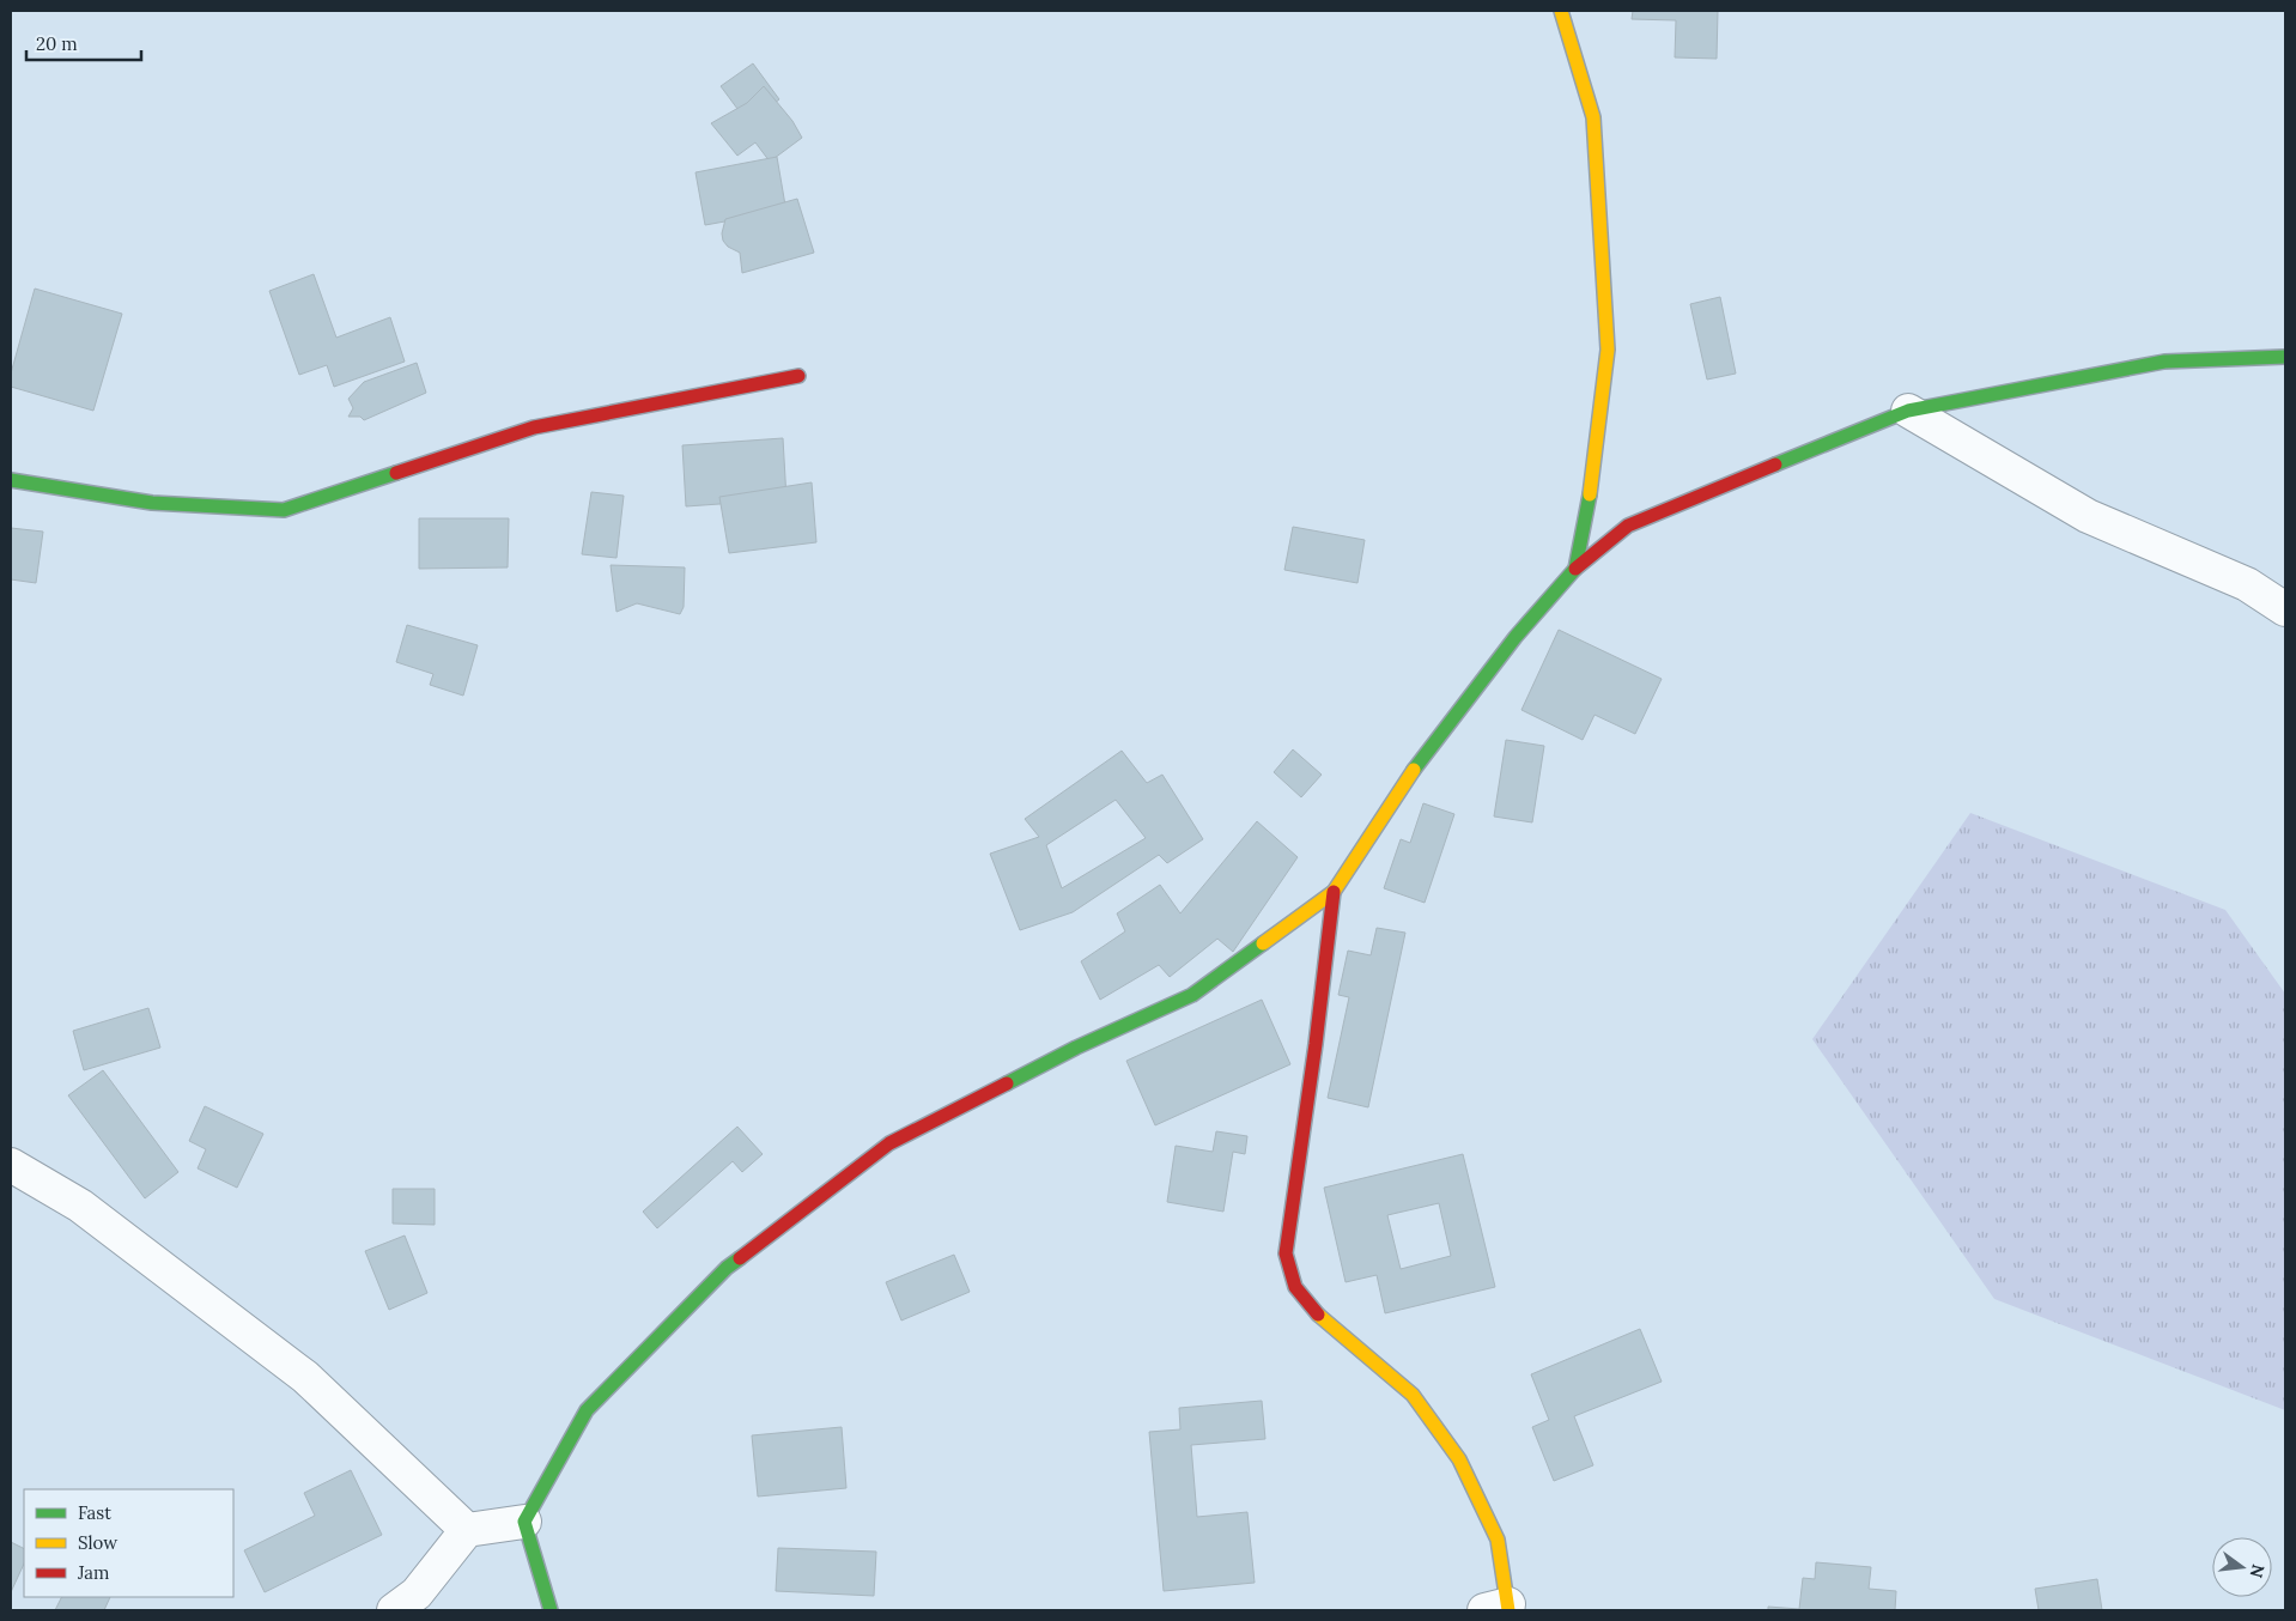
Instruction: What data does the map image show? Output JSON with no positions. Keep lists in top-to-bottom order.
{
  "legend": ["Fast", "Slow", "Jam"],
  "scale_bar": "20 m",
  "north": "right"
}
